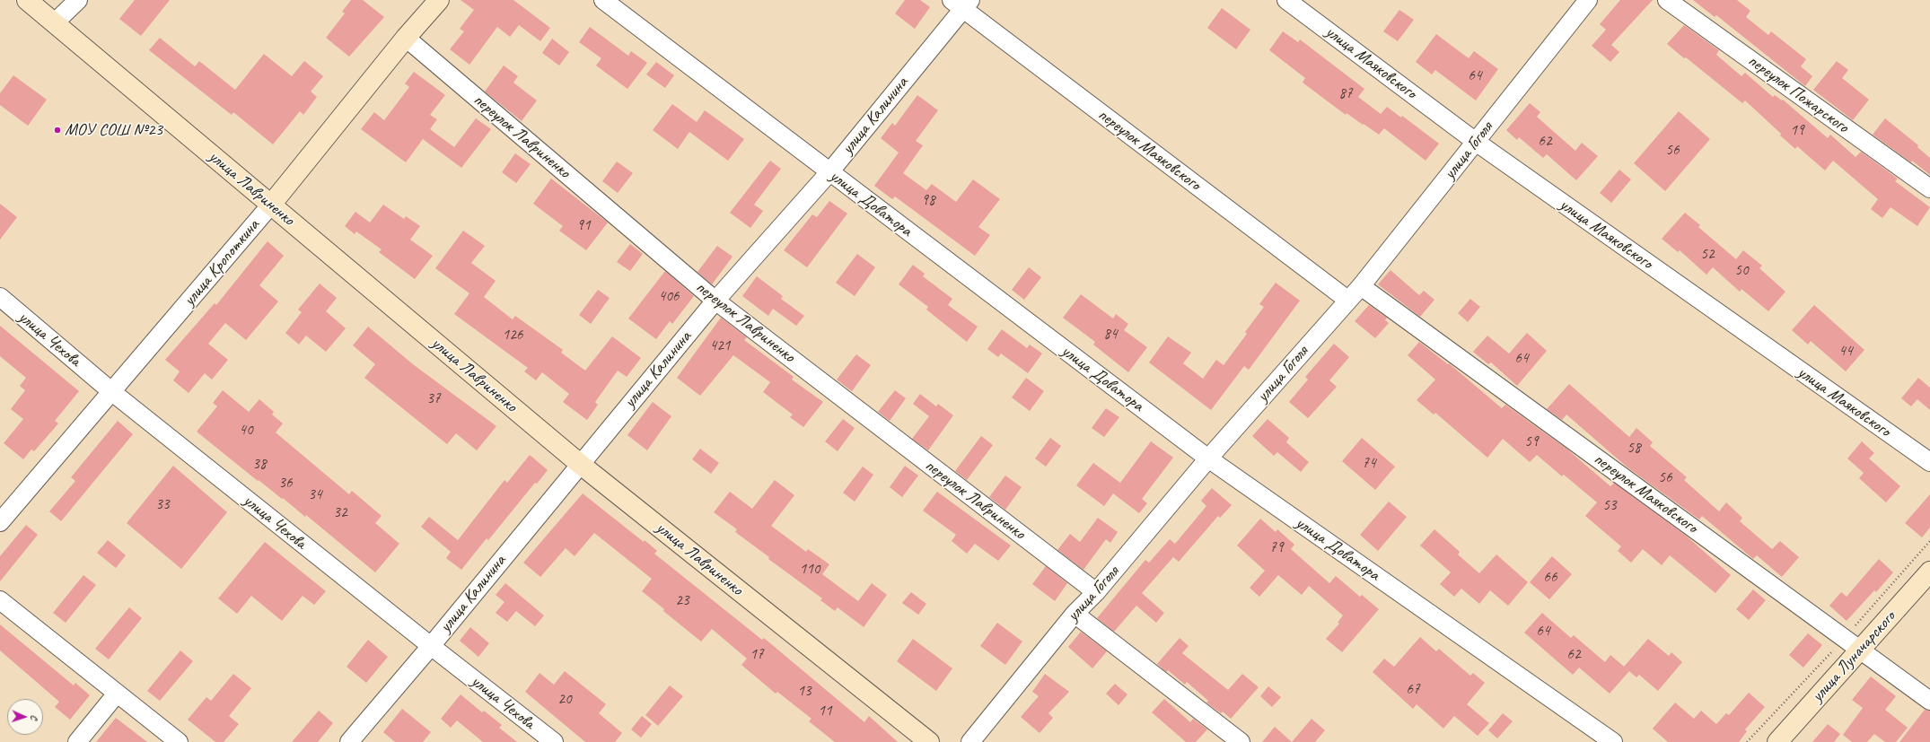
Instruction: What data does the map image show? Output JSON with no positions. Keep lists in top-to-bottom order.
{
  "streets": {
    "main road": ["улица Лавриненко", "улица Кропоткина", "улица Луначарского"],
    "street": [
      "улица Маяковского",
      "переулок Пожарского",
      "улица Калинина",
      "переулок Лавриненко",
      "переулок Маяковского",
      "улица Гоголя",
      "улица Доватора",
      "улица Чехова"
    ]
  },
  "crossings": [
    ["улица Маяковского", "улица Гоголя"],
    ["улица Калинина", "переулок Лавриненко"],
    ["улица Калинина", "переулок Маяковского"],
    ["улица Калинина", "улица Лавриненко"],
    ["улица Калинина", "улица Доватора"],
    ["улица Калинина", "улица Чехова"],
    ["переулок Лавриненко", "улица Гоголя"],
    ["переулок Лавриненко", "улица Кропоткина"],
    ["переулок Маяковского", "улица Гоголя"],
    ["переулок Маяковского", "улица Луначарского"],
    ["улица Гоголя", "улица Доватора"],
    ["улица Лавриненко", "улица Кропоткина"],
    ["улица Кропоткина", "улица Чехова"]
  ],
  "places": ["МОУ СОШ №23"],
  "house_numbers": [
    "64",
    "87",
    "19",
    "62",
    "56",
    "98",
    "91",
    "52",
    "50",
    "406",
    "84",
    "126",
    "421",
    "44",
    "64",
    "37",
    "40",
    "59",
    "58",
    "74",
    "38",
    "56",
    "36",
    "34",
    "33",
    "53",
    "32",
    "79",
    "110",
    "66",
    "23",
    "64",
    "17",
    "62",
    "67",
    "13",
    "20",
    "11"
  ],
  "north": "right"
}
